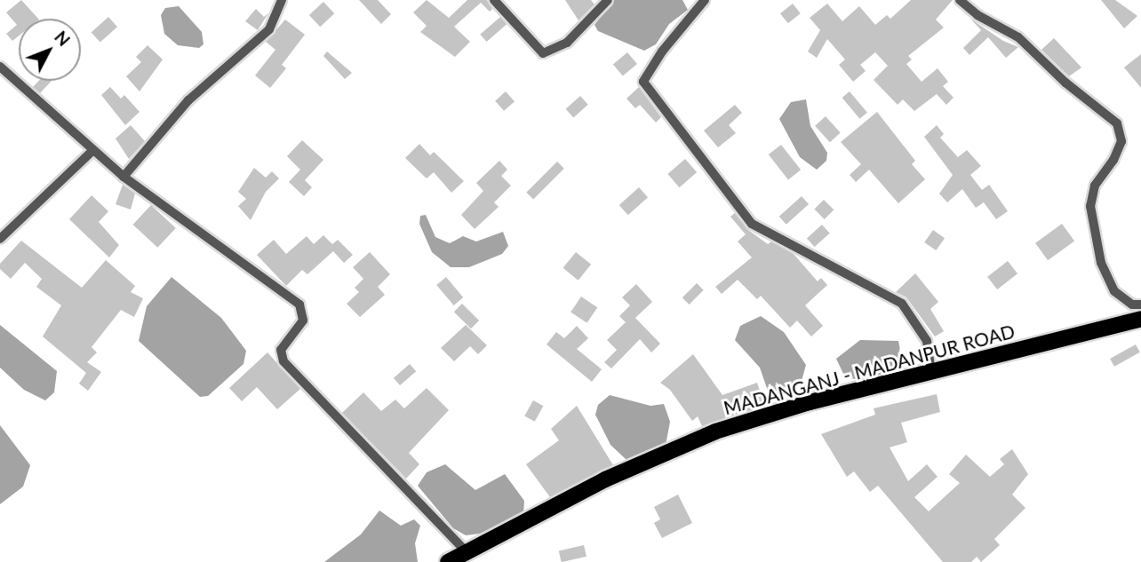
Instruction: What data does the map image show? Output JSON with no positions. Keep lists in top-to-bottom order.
{
  "streets": {
    "main road": ["MADANGANJ - MADANPUR ROAD"]
  },
  "north": "top right"
}
